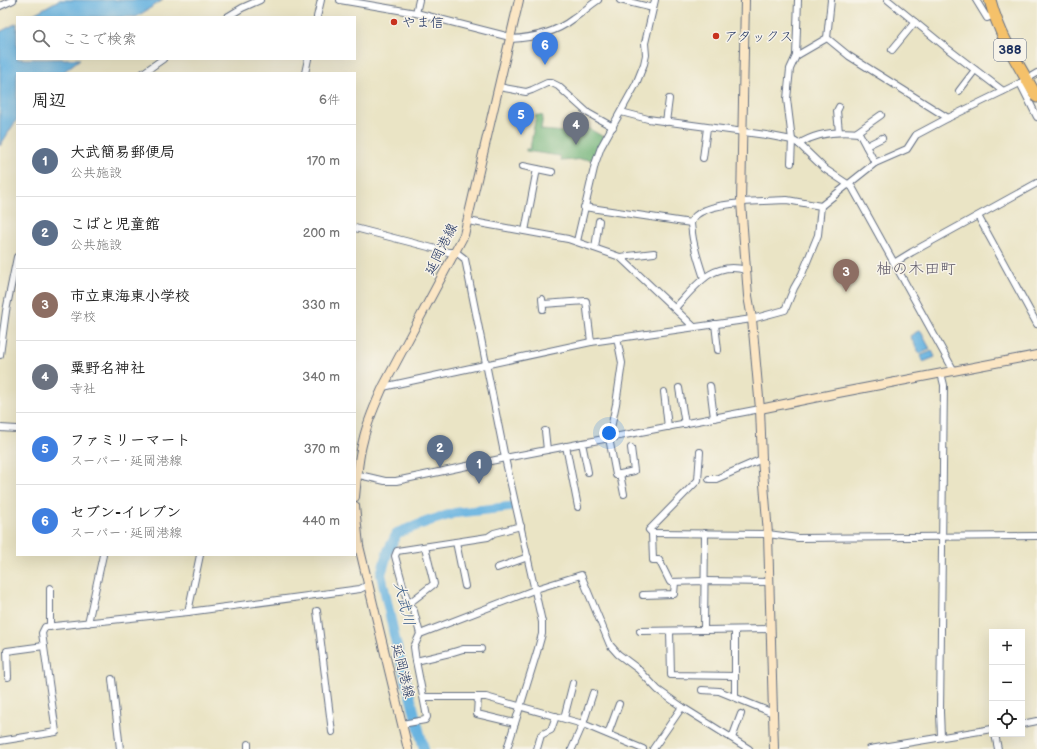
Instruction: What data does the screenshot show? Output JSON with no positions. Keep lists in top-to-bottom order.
{
  "streets": {
    "highway": ["388"],
    "street": ["延岡港線"]
  },
  "districts": ["柚の木田町"],
  "water": ["大武川"],
  "places": ["やま信", "アタックス"],
  "page": {
    "search": "ここで検索",
    "pins": [
      "6",
      "5",
      "4",
      "3",
      "2",
      "1"
    ],
    "heading": ["周辺", "6件"],
    "list": [
      {
        "mark": "1",
        "name": "大武簡易郵便局",
        "note": "公共施設",
        "value": "170 m"
      },
      {
        "mark": "2",
        "name": "こばと児童館",
        "note": "公共施設",
        "value": "200 m"
      },
      {
        "mark": "3",
        "name": "市立東海東小学校",
        "note": "学校",
        "value": "330 m"
      },
      {
        "mark": "4",
        "name": "粟野名神社",
        "note": "寺社",
        "value": "340 m"
      },
      {
        "mark": "5",
        "name": "ファミリーマート",
        "note": "スーパー · 延岡港線",
        "value": "370 m"
      },
      {
        "mark": "6",
        "name": "セブン-イレブン",
        "note": "スーパー · 延岡港線",
        "value": "440 m"
      }
    ],
    "map_buttons": ["+", "−"]
  }
}
